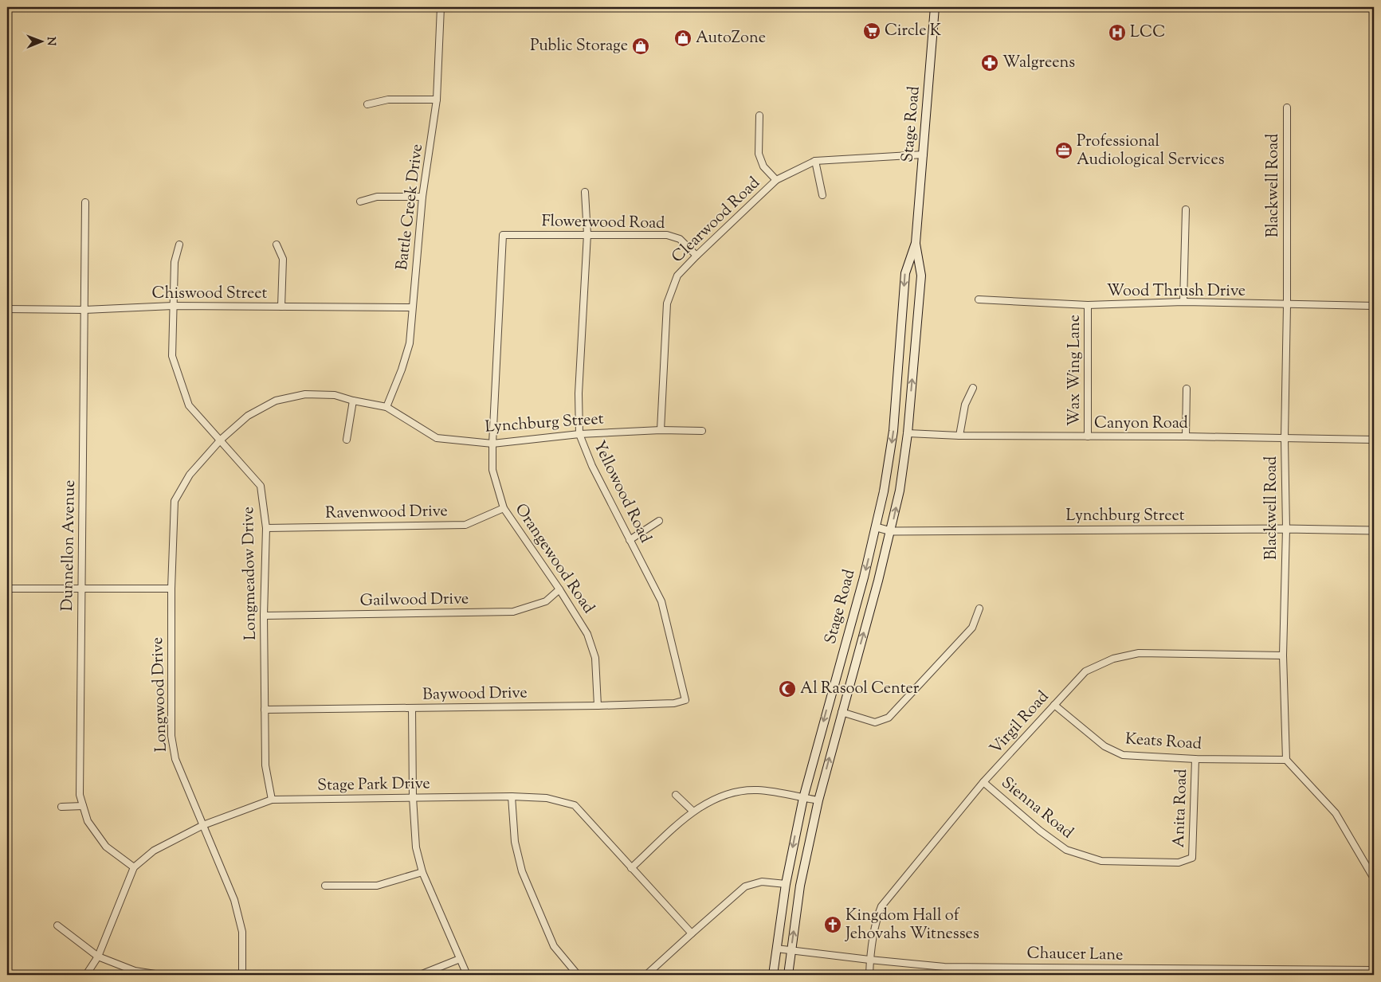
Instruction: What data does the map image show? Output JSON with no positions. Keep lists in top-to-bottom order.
{
  "streets": {
    "main road": ["Stage Road"],
    "street": [
      "Blackwell Road",
      "Battle Creek Drive",
      "Clearwood Road",
      "Flowerwood Road",
      "Wood Thrush Drive",
      "Chiswood Street",
      "Wax Wing Lane",
      "Lynchburg Street",
      "Canyon Road",
      "Yellowood Road",
      "Ravenwood Drive",
      "Dunnellon Avenue",
      "Orangewood Road",
      "Longmeadow Drive",
      "Gailwood Drive",
      "Longwood Drive",
      "Baywood Drive",
      "Virgil Road",
      "Keats Road",
      "Stage Park Drive",
      "Sienna Road",
      "Anita Road",
      "Chaucer Lane"
    ]
  },
  "crossings": [
    ["Stage Road", "Clearwood Road"],
    ["Stage Road", "Lynchburg Street"],
    ["Stage Road", "Canyon Road"],
    ["Stage Road", "Chaucer Lane"],
    ["Blackwell Road", "Wood Thrush Drive"],
    ["Blackwell Road", "Lynchburg Street"],
    ["Blackwell Road", "Canyon Road"],
    ["Blackwell Road", "Virgil Road"],
    ["Blackwell Road", "Keats Road"],
    ["Battle Creek Drive", "Chiswood Street"],
    ["Battle Creek Drive", "Lynchburg Street"],
    ["Clearwood Road", "Flowerwood Road"],
    ["Clearwood Road", "Lynchburg Street"],
    ["Flowerwood Road", "Yellowood Road"],
    ["Flowerwood Road", "Orangewood Road"],
    ["Wood Thrush Drive", "Wax Wing Lane"],
    ["Chiswood Street", "Dunnellon Avenue"],
    ["Chiswood Street", "Longmeadow Drive"],
    ["Wax Wing Lane", "Canyon Road"],
    ["Lynchburg Street", "Yellowood Road"],
    ["Lynchburg Street", "Orangewood Road"],
    ["Lynchburg Street", "Longmeadow Drive"],
    ["Lynchburg Street", "Longwood Drive"],
    ["Yellowood Road", "Baywood Drive"],
    ["Ravenwood Drive", "Orangewood Road"],
    ["Ravenwood Drive", "Longmeadow Drive"],
    ["Dunnellon Avenue", "Stage Park Drive"],
    ["Orangewood Road", "Gailwood Drive"],
    ["Orangewood Road", "Baywood Drive"],
    ["Longmeadow Drive", "Gailwood Drive"],
    ["Longmeadow Drive", "Longwood Drive"],
    ["Longmeadow Drive", "Baywood Drive"],
    ["Longmeadow Drive", "Stage Park Drive"],
    ["Longwood Drive", "Stage Park Drive"],
    ["Virgil Road", "Keats Road"],
    ["Virgil Road", "Sienna Road"],
    ["Virgil Road", "Chaucer Lane"],
    ["Keats Road", "Anita Road"],
    ["Sienna Road", "Anita Road"]
  ],
  "places": {
    "supermarket": ["Circle K"],
    "hospital": ["LCC"],
    "shop": ["AutoZone", "Public Storage"],
    "pharmacy": ["Walgreens"],
    "office": ["Professional Audiological Services"],
    "mosque": ["Al Rasool Center"],
    "church": ["Kingdom Hall of Jehovahs Witnesses"]
  },
  "north": "right"
}
